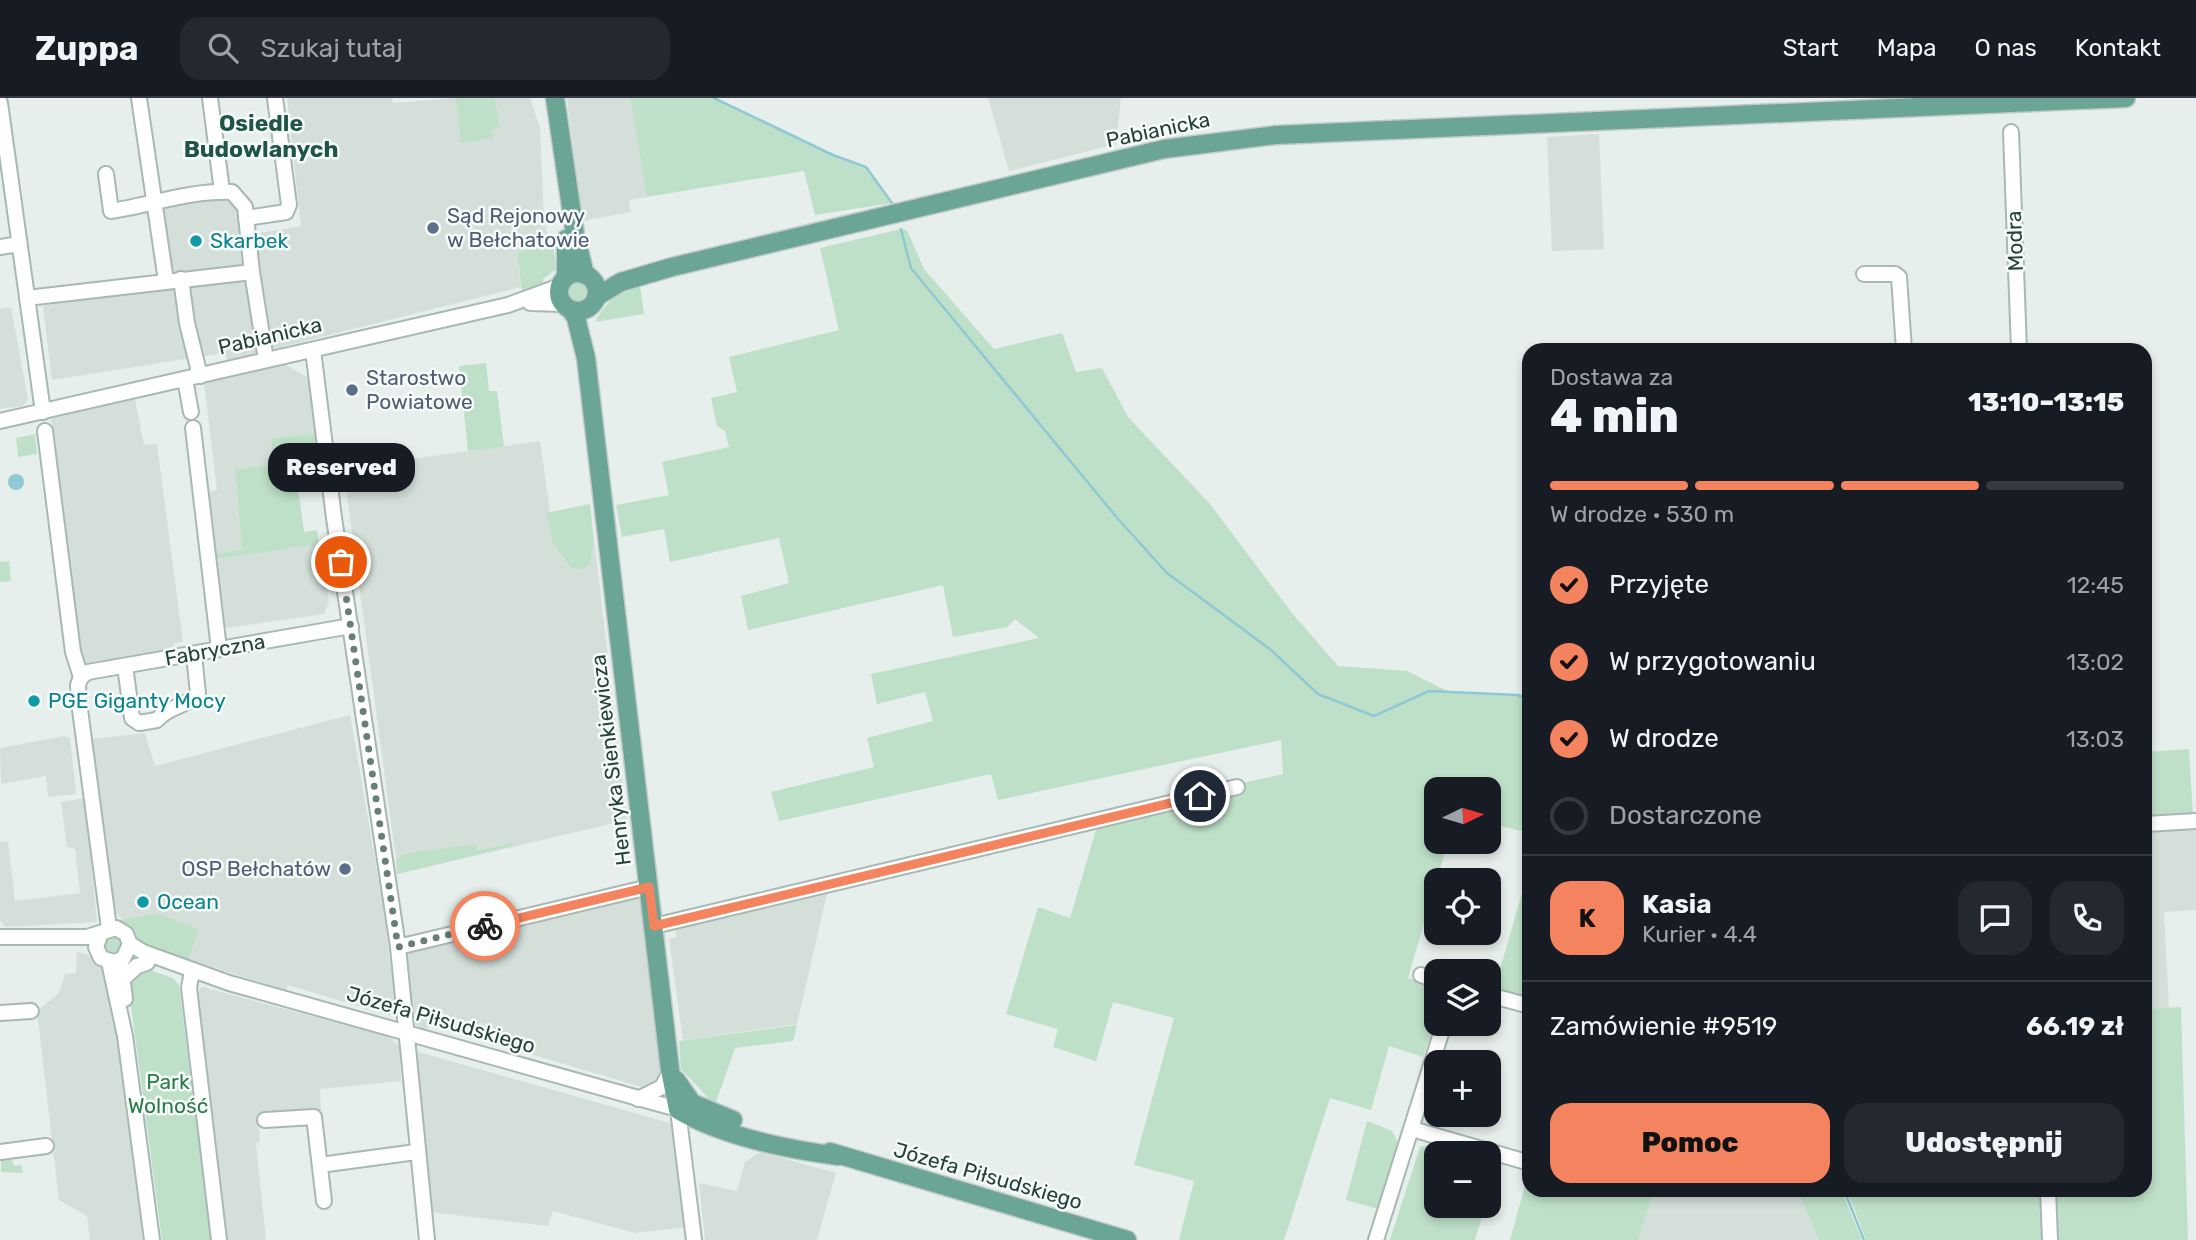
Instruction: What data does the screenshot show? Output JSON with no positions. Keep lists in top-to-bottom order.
{
  "streets": {
    "main road": ["Pabianicka", "Henryka Sienkiewicza", "Józefa Piłsudskiego"],
    "street": ["Modra", "Fabryczna"]
  },
  "crossings": [
    ["Pabianicka", "Henryka Sienkiewicza"],
    ["Henryka Sienkiewicza", "Józefa Piłsudskiego"]
  ],
  "districts": ["Osiedle Budowlanych"],
  "parks": ["Park Wolność"],
  "places": [
    "Sąd Rejonowy w Bełchatowie",
    "Skarbek",
    "Starostwo Powiatowe",
    "Reserved",
    "PGE Giganty Mocy",
    "OSP Bełchatów",
    "Ocean"
  ],
  "north": "right",
  "page": {
    "header": "Zuppa",
    "search": "Szukaj tutaj",
    "nav": [
      "Start",
      "Mapa",
      "O nas",
      "Kontakt"
    ],
    "heading": ["4 min", "Dostawa za", "13:10–13:15"],
    "panel": [
      "Kasia",
      "Kurier · 4.4",
      "Zamówienie #9519",
      "66.19 zł"
    ],
    "bubble": "Reserved",
    "bar": "W drodze · 530 m",
    "list": [
      ["Przyjęte", "12:45"],
      ["W przygotowaniu", "13:02"],
      ["W drodze", "13:03"],
      "Dostarczone"
    ],
    "map_buttons": ["+", "−"],
    "round": "K",
    "buttons": ["Pomoc", "Udostępnij"]
  }
}
